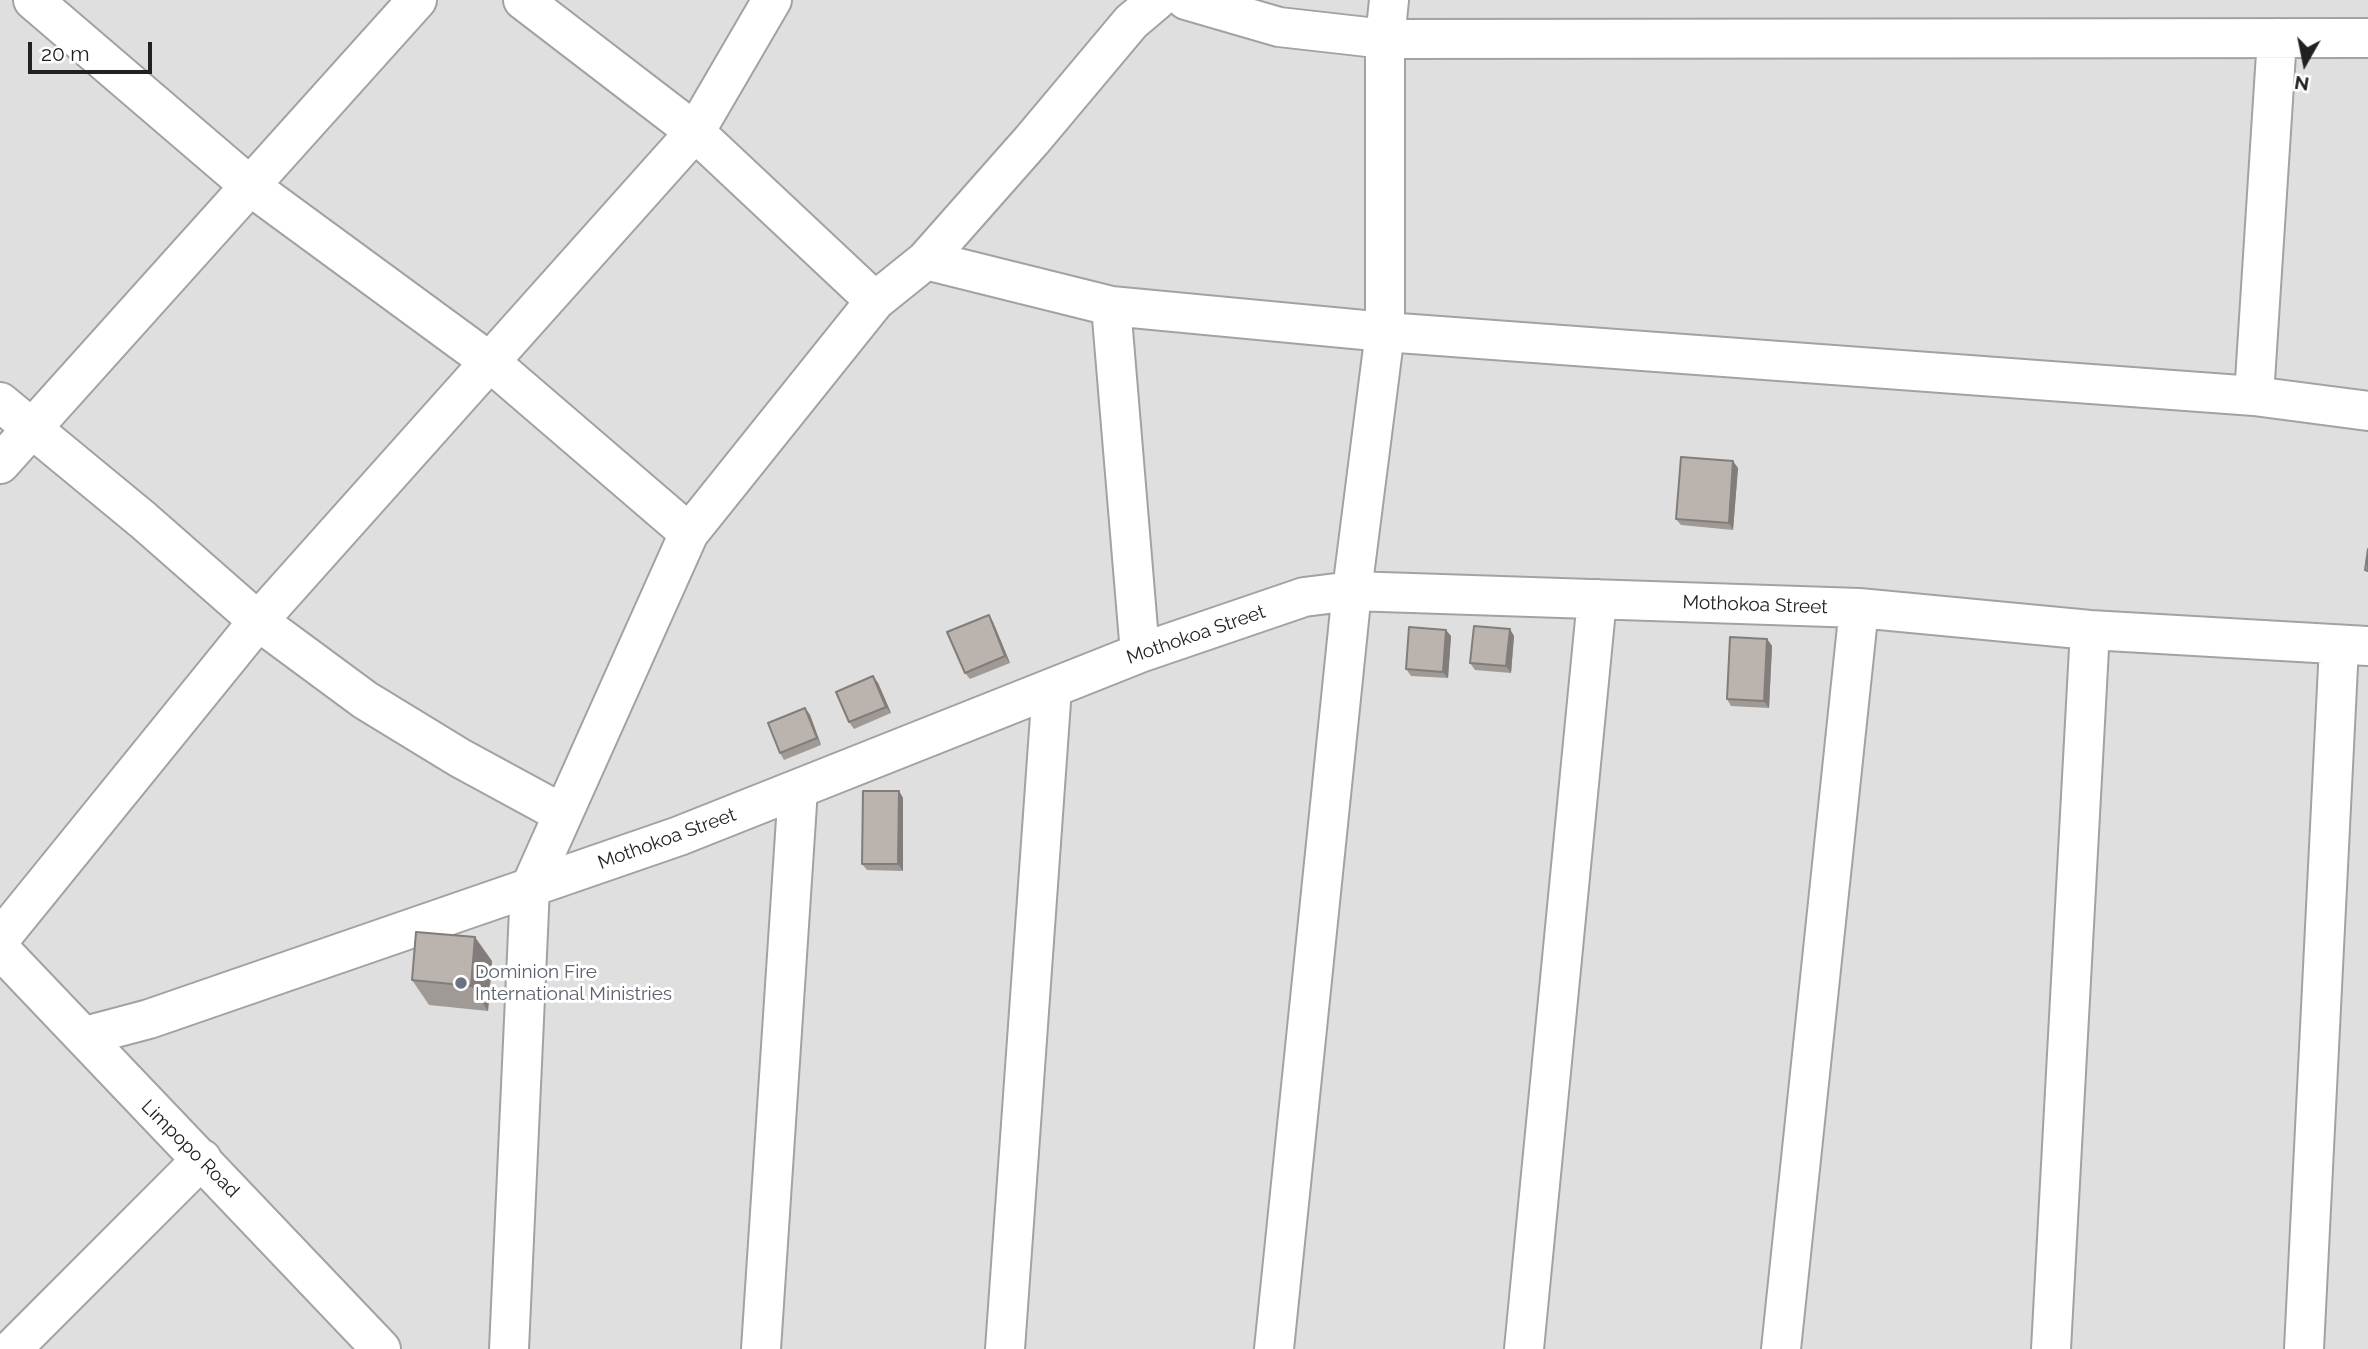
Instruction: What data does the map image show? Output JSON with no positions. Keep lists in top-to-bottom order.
{
  "streets": {
    "street": ["Mothokoa Street", "Limpopo Road"]
  },
  "crossings": [
    ["Mothokoa Street", "Limpopo Road"]
  ],
  "places": ["Dominion Fire International Ministries"],
  "scale_bar": "20 m",
  "north": "bottom"
}
